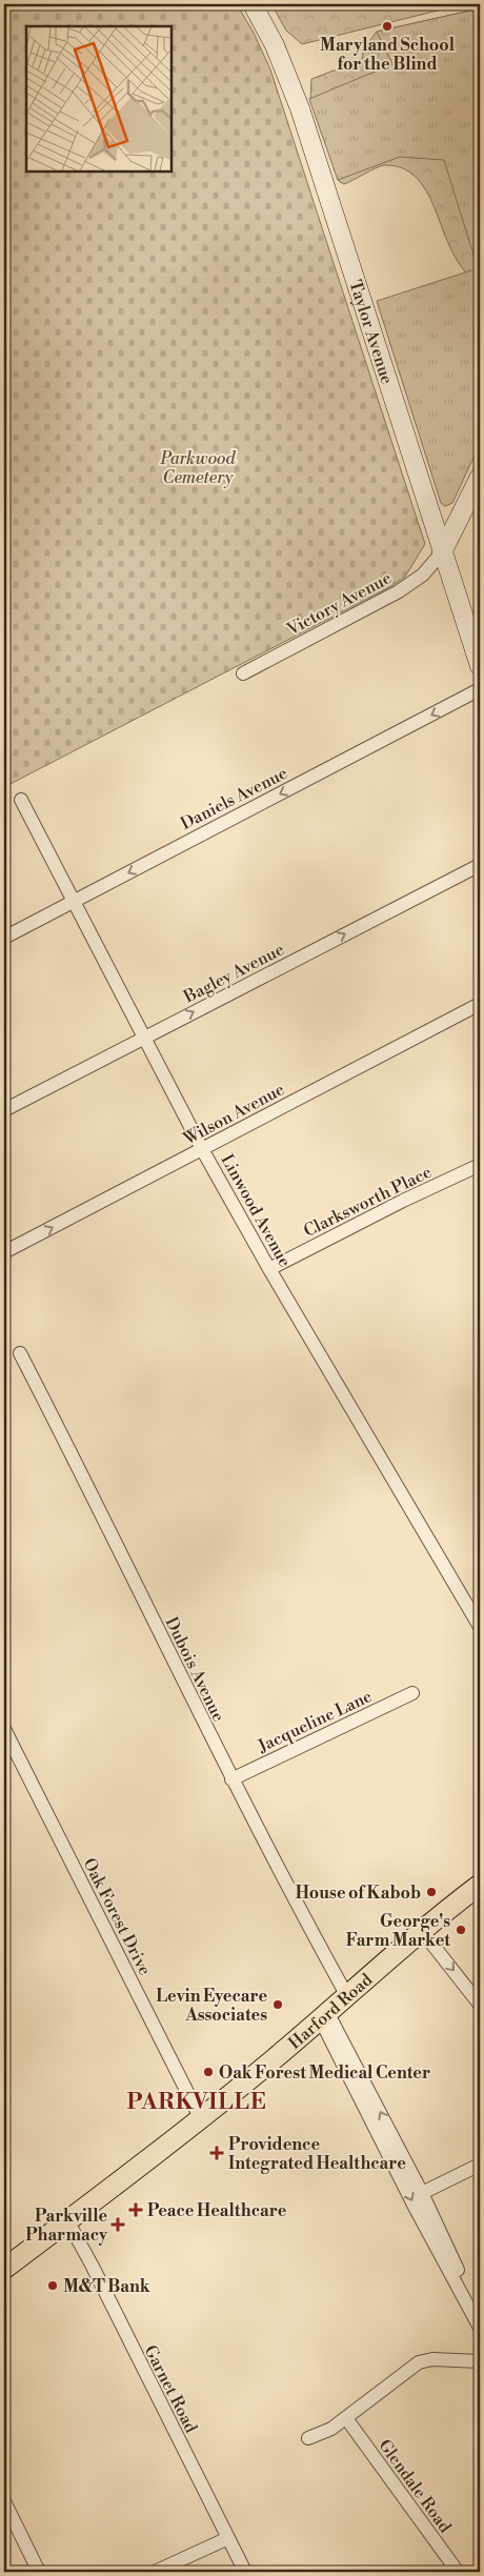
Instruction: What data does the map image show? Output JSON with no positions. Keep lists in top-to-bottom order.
{
  "streets": {
    "main road": ["Taylor Avenue", "Harford Road"],
    "street": [
      "Victory Avenue",
      "Daniels Avenue",
      "Bagley Avenue",
      "Wilson Avenue",
      "Clarksworth Place",
      "Linwood Avenue",
      "Dubois Avenue",
      "Jacqueline Lane",
      "Oak Forest Drive",
      "Garnet Road",
      "Glendale Road"
    ]
  },
  "crossings": [
    ["Taylor Avenue", "Victory Avenue"],
    ["Daniels Avenue", "Linwood Avenue"],
    ["Bagley Avenue", "Linwood Avenue"],
    ["Wilson Avenue", "Linwood Avenue"],
    ["Clarksworth Place", "Linwood Avenue"],
    ["Dubois Avenue", "Jacqueline Lane"],
    ["Dubois Avenue", "Harford Road"],
    ["Oak Forest Drive", "Harford Road"],
    ["Harford Road", "Garnet Road"]
  ],
  "one_way": ["Daniels Avenue", "Bagley Avenue", "Wilson Avenue"],
  "districts": ["PARKVILLE"],
  "parks": ["Parkwood Cemetery"],
  "places": {
    "other": [
      "Maryland School for the Blind",
      "House of Kabob",
      "George's Farm Market",
      "Levin Eyecare Associates",
      "Oak Forest Medical Center",
      "M&T Bank"
    ],
    "health": ["Providence Integrated Healthcare", "Peace Healthcare", "Parkville Pharmacy"]
  }
}
